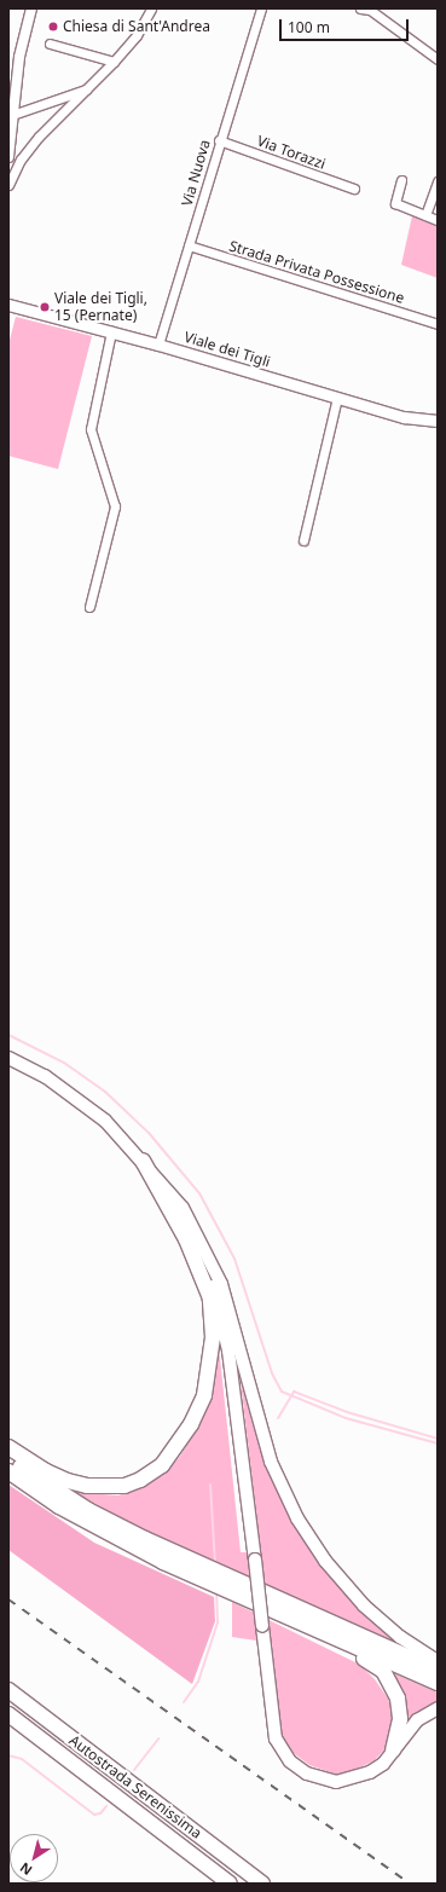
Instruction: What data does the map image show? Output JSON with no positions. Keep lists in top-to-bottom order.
{
  "streets": {
    "highway": ["Autostrada Serenissima"],
    "main road": ["Viale dei Tigli"],
    "street": ["Via Torazzi", "Via Nuova", "Strada Privata Possessione"]
  },
  "crossings": [
    ["Via Torazzi", "Via Nuova"],
    ["Via Nuova", "Strada Privata Possessione"],
    ["Via Nuova", "Viale dei Tigli"]
  ],
  "places": ["Chiesa di Sant'Andrea", "Viale dei Tigli, 15 (Pernate)"],
  "scale_bar": "100 m",
  "north": "bottom left"
}
